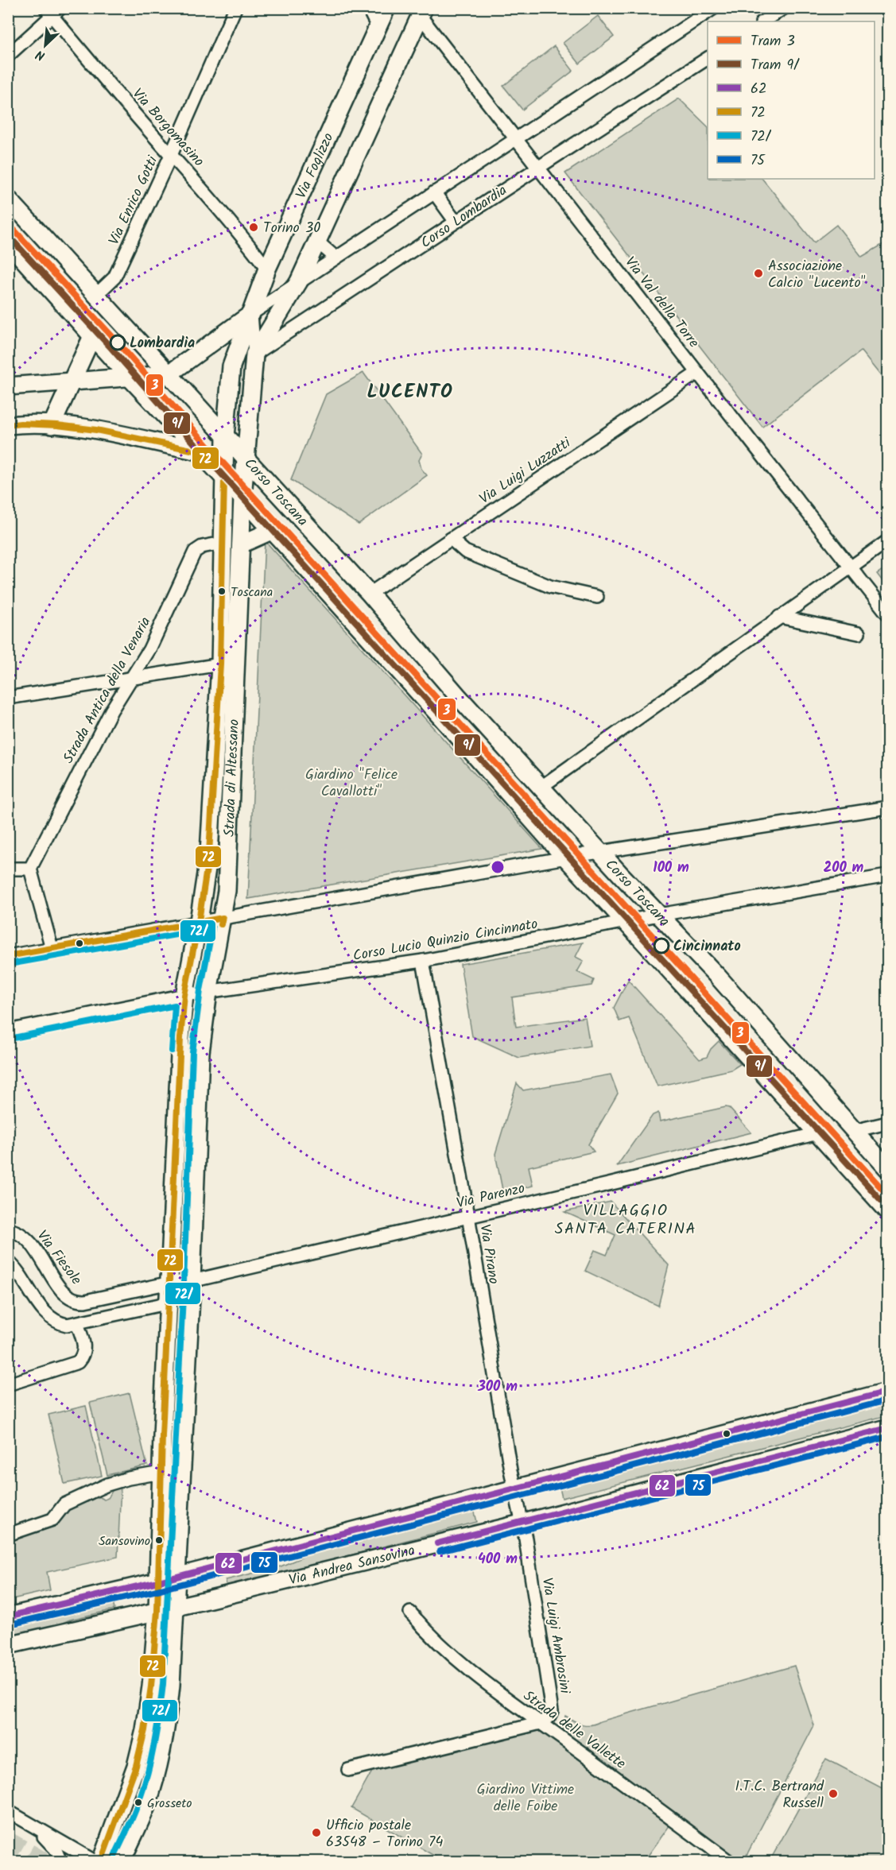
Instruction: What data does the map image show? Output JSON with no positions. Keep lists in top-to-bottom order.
{
  "streets": {
    "street": [
      "Via Borgomasino",
      "Via Foglizzo",
      "Via Enrico Gotti",
      "Corso Lombardia",
      "Via Val della Torre",
      "Via Luigi Luzzatti",
      "Corso Toscana",
      "Strada Antica della Venaria",
      "Strada di Altessano",
      "Corso Lucio Quinzio Cincinnato",
      "Via Parenzo",
      "Via Pirano",
      "Via Fiesole",
      "Via Andrea Sansovino",
      "Via Luigi Ambrosini",
      "Strada delle Vallette"
    ]
  },
  "crossings": [
    ["Via Borgomasino", "Via Foglizzo"],
    ["Via Borgomasino", "Via Enrico Gotti"],
    ["Via Foglizzo", "Corso Toscana"],
    ["Via Foglizzo", "Strada di Altessano"],
    ["Via Enrico Gotti", "Corso Toscana"],
    ["Corso Lombardia", "Via Val della Torre"],
    ["Via Val della Torre", "Via Luigi Luzzatti"],
    ["Via Luigi Luzzatti", "Corso Toscana"],
    ["Corso Toscana", "Strada di Altessano"],
    ["Corso Toscana", "Corso Lucio Quinzio Cincinnato"],
    ["Corso Toscana", "Via Parenzo"],
    ["Strada Antica della Venaria", "Strada di Altessano"],
    ["Strada di Altessano", "Corso Lucio Quinzio Cincinnato"],
    ["Strada di Altessano", "Via Parenzo"],
    ["Strada di Altessano", "Via Fiesole"],
    ["Strada di Altessano", "Via Andrea Sansovino"],
    ["Corso Lucio Quinzio Cincinnato", "Via Pirano"],
    ["Via Parenzo", "Via Pirano"],
    ["Via Parenzo", "Via Fiesole"],
    ["Via Pirano", "Via Andrea Sansovino"],
    ["Via Pirano", "Via Luigi Ambrosini"],
    ["Via Andrea Sansovino", "Via Luigi Ambrosini"],
    ["Via Luigi Ambrosini", "Strada delle Vallette"]
  ],
  "districts": ["LUCENTO", "VILLAGGIO SANTA CATERINA"],
  "parks": ["Giardino \"Felice Cavallotti\"", "Giardino Vittime delle Foibe"],
  "places": [
    "Torino 30",
    "Associazione Calcio \"Lucento\"",
    "Lombardia",
    "Toscana",
    "Cincinnato",
    "Sansovino",
    "I.T.C. Bertrand Russell",
    "Grosseto",
    "Ufficio postale 63548 – Torino 74"
  ],
  "lines": [
    "tram line 3",
    "tram line 9/",
    "transit line 72",
    "transit line 72/",
    "transit line 62",
    "transit line 75"
  ],
  "legend": [
    "Tram 3",
    "Tram 9/",
    "62",
    "72",
    "72/",
    "75"
  ],
  "north": "bottom left",
  "rings": [
    "100 m",
    "200 m",
    "300 m",
    "400 m"
  ]
}
